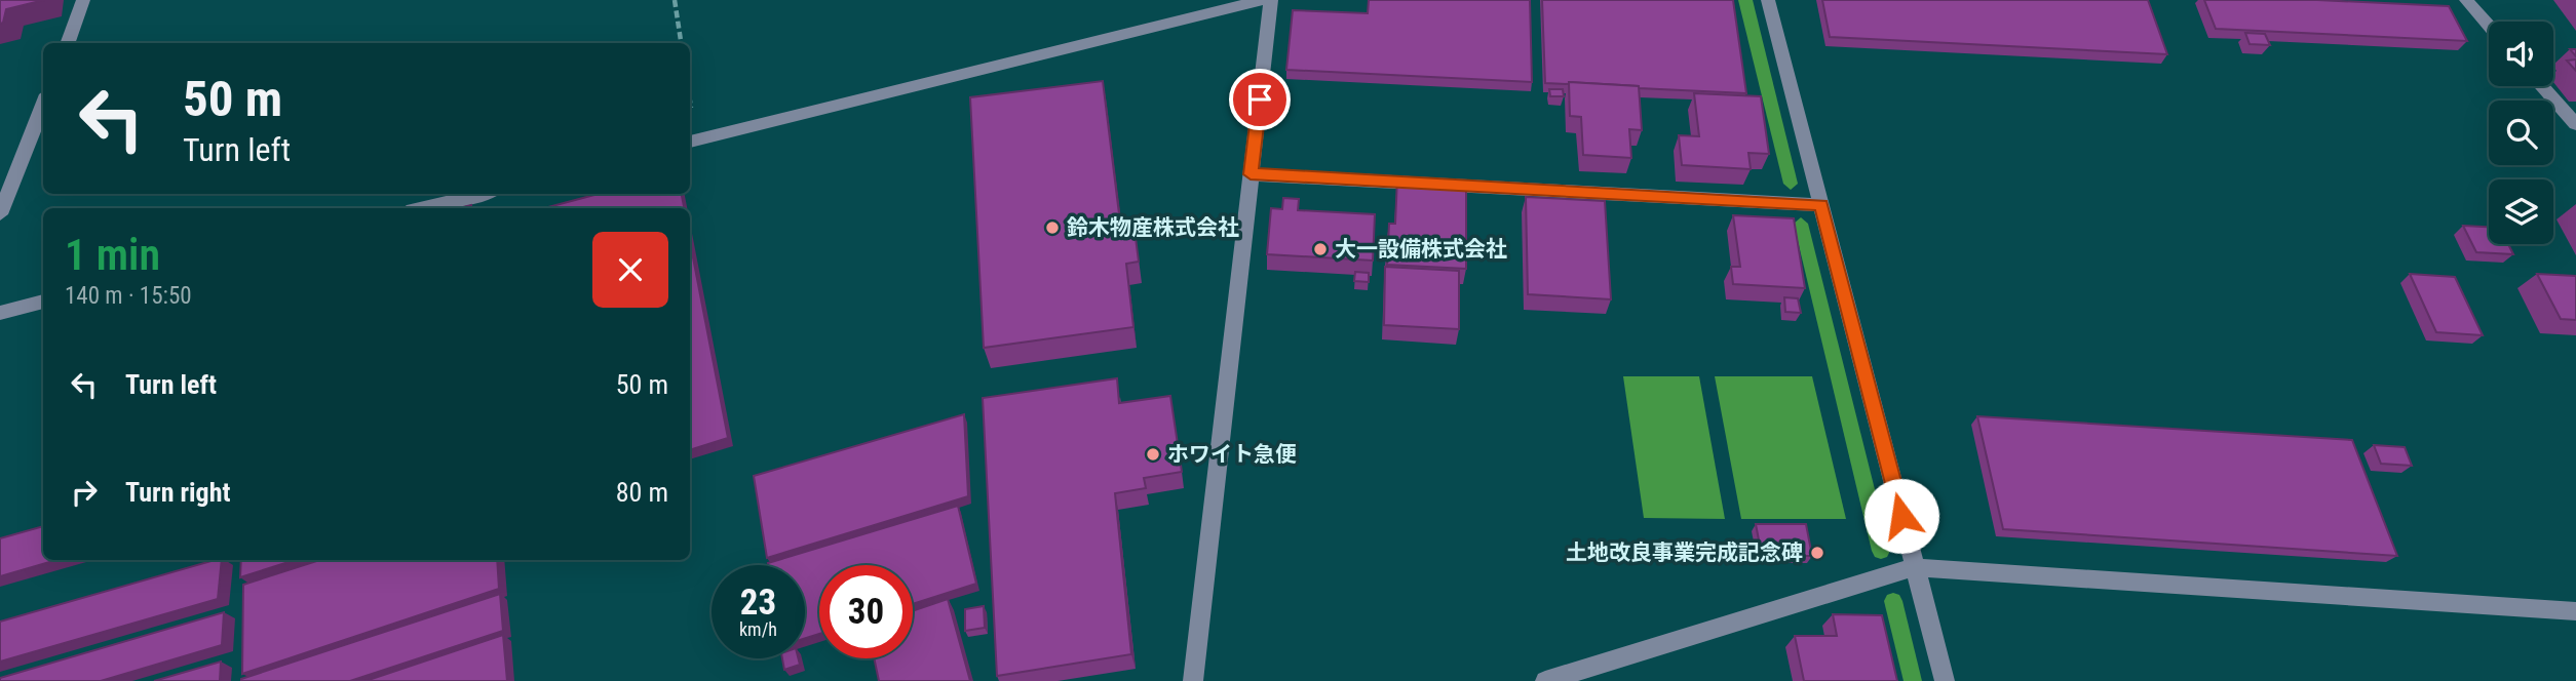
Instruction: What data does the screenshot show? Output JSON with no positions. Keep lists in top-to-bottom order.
{
  "places": [
    "鈴木物産株式会社",
    "大一設備株式会社",
    "ホワイト急便",
    "土地改良事業完成記念碑"
  ],
  "page": {
    "turn": ["50 m", "Turn left"],
    "heading": ["1 min", "140 m · 15:50"],
    "list": [
      {
        "name": "Turn left",
        "value": "50 m"
      },
      {
        "name": "Turn right",
        "value": "80 m"
      }
    ],
    "speed": "23 km/h",
    "limit": "30"
  }
}
